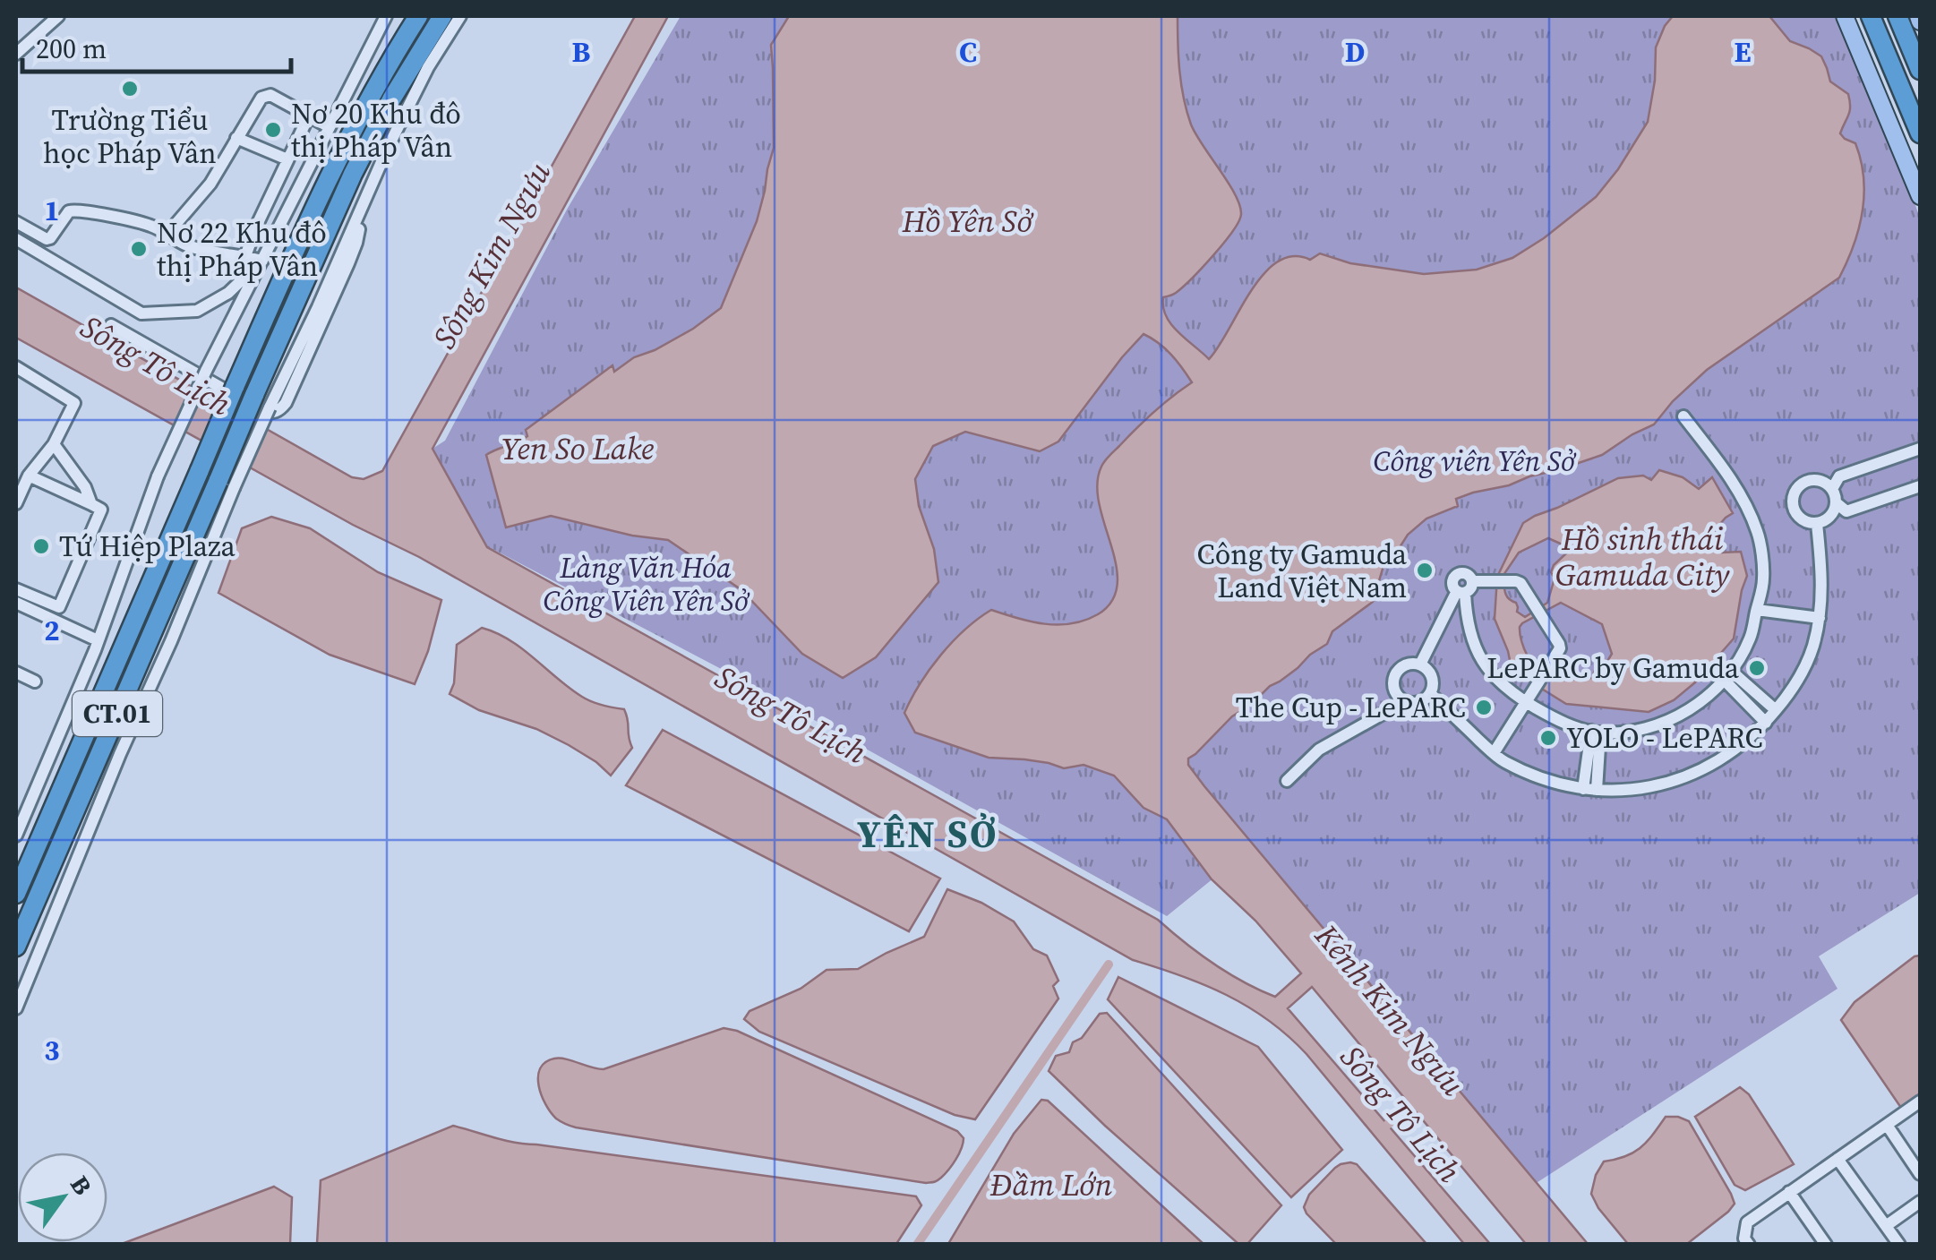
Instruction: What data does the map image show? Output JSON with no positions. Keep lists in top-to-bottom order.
{
  "streets": {
    "highway": ["CT.01"]
  },
  "districts": ["YÊN SỞ"],
  "water": [
    "Hồ Yên Sở",
    "Sông Kim Ngưu",
    "Sông Tô Lịch",
    "Yen So Lake",
    "Hồ sinh thái Gamuda City",
    "Kênh Kim Ngưu",
    "Đầm Lớn"
  ],
  "parks": ["Công viên Yên Sở", "Làng Văn Hóa Công Viên Yên Sở"],
  "places": [
    "Trường Tiểu học Pháp Vân",
    "Nơ 20 Khu đô thị Pháp Vân",
    "Nơ 22 Khu đô thị Pháp Vân",
    "Tứ Hiệp Plaza",
    "Công ty Gamuda Land Việt Nam",
    "LePARC by Gamuda",
    "The Cup - LePARC",
    "YOLO - LePARC"
  ],
  "scale_bar": "200 m",
  "north": "top right",
  "grid": {
    "columns": [
      "B",
      "C",
      "D",
      "E"
    ],
    "rows": ["1", "2", "3"]
  }
}
